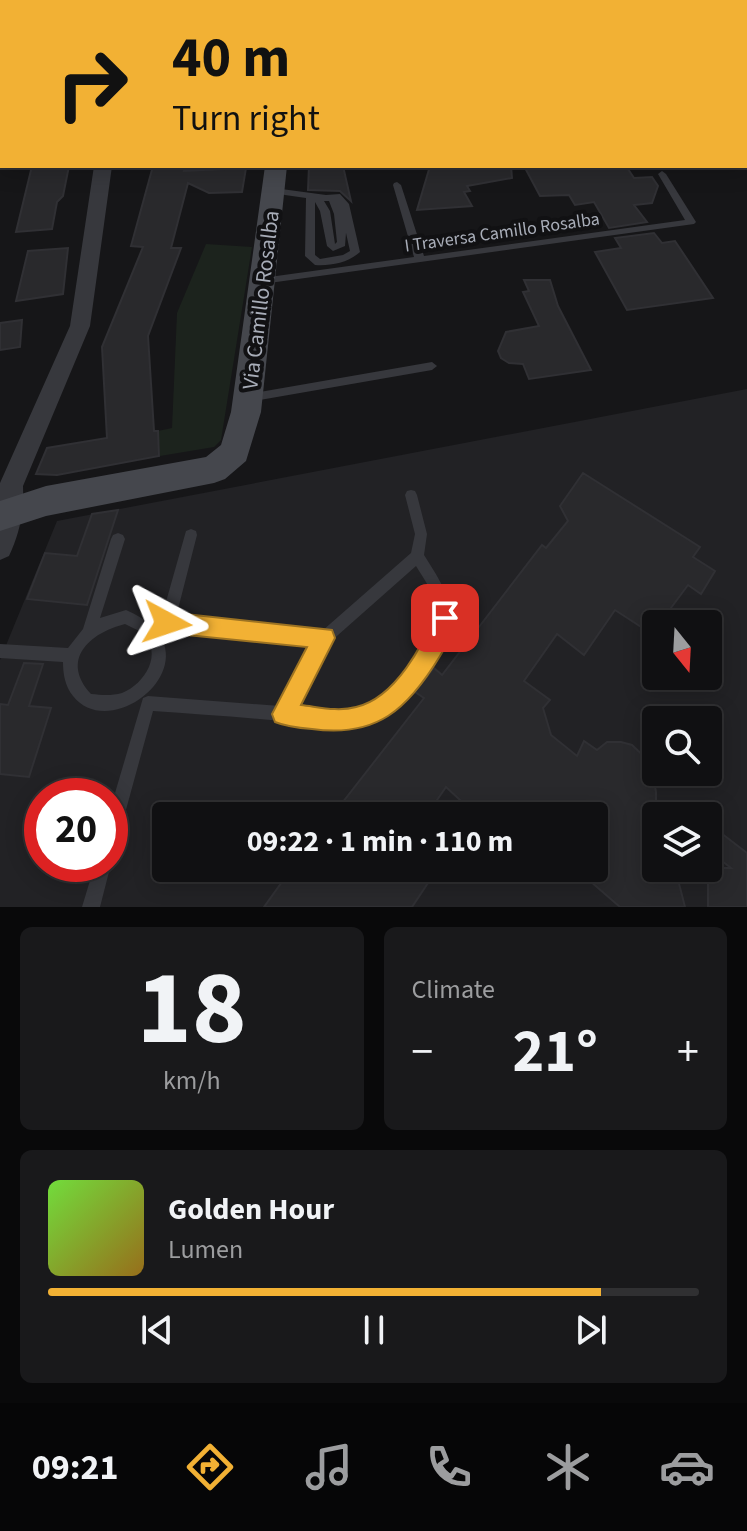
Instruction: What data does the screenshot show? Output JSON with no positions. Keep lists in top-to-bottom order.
{
  "streets": {
    "street": ["Via Camillo Rosalba"],
    "lane": ["I Traversa Camillo Rosalba"]
  },
  "crossings": [
    ["I Traversa Camillo Rosalba", "Via Camillo Rosalba"]
  ],
  "north": "bottom",
  "page": {
    "turn": ["40 m", "Turn right"],
    "limit": "20",
    "trip": "09:22 · 1 min · 110 m",
    "tile": [
      ["18", "km/h"],
      "Climate"
    ],
    "heat": ["−", "21°", "+"],
    "song": ["Golden Hour", "Lumen"],
    "tabs": "09:21"
  }
}
